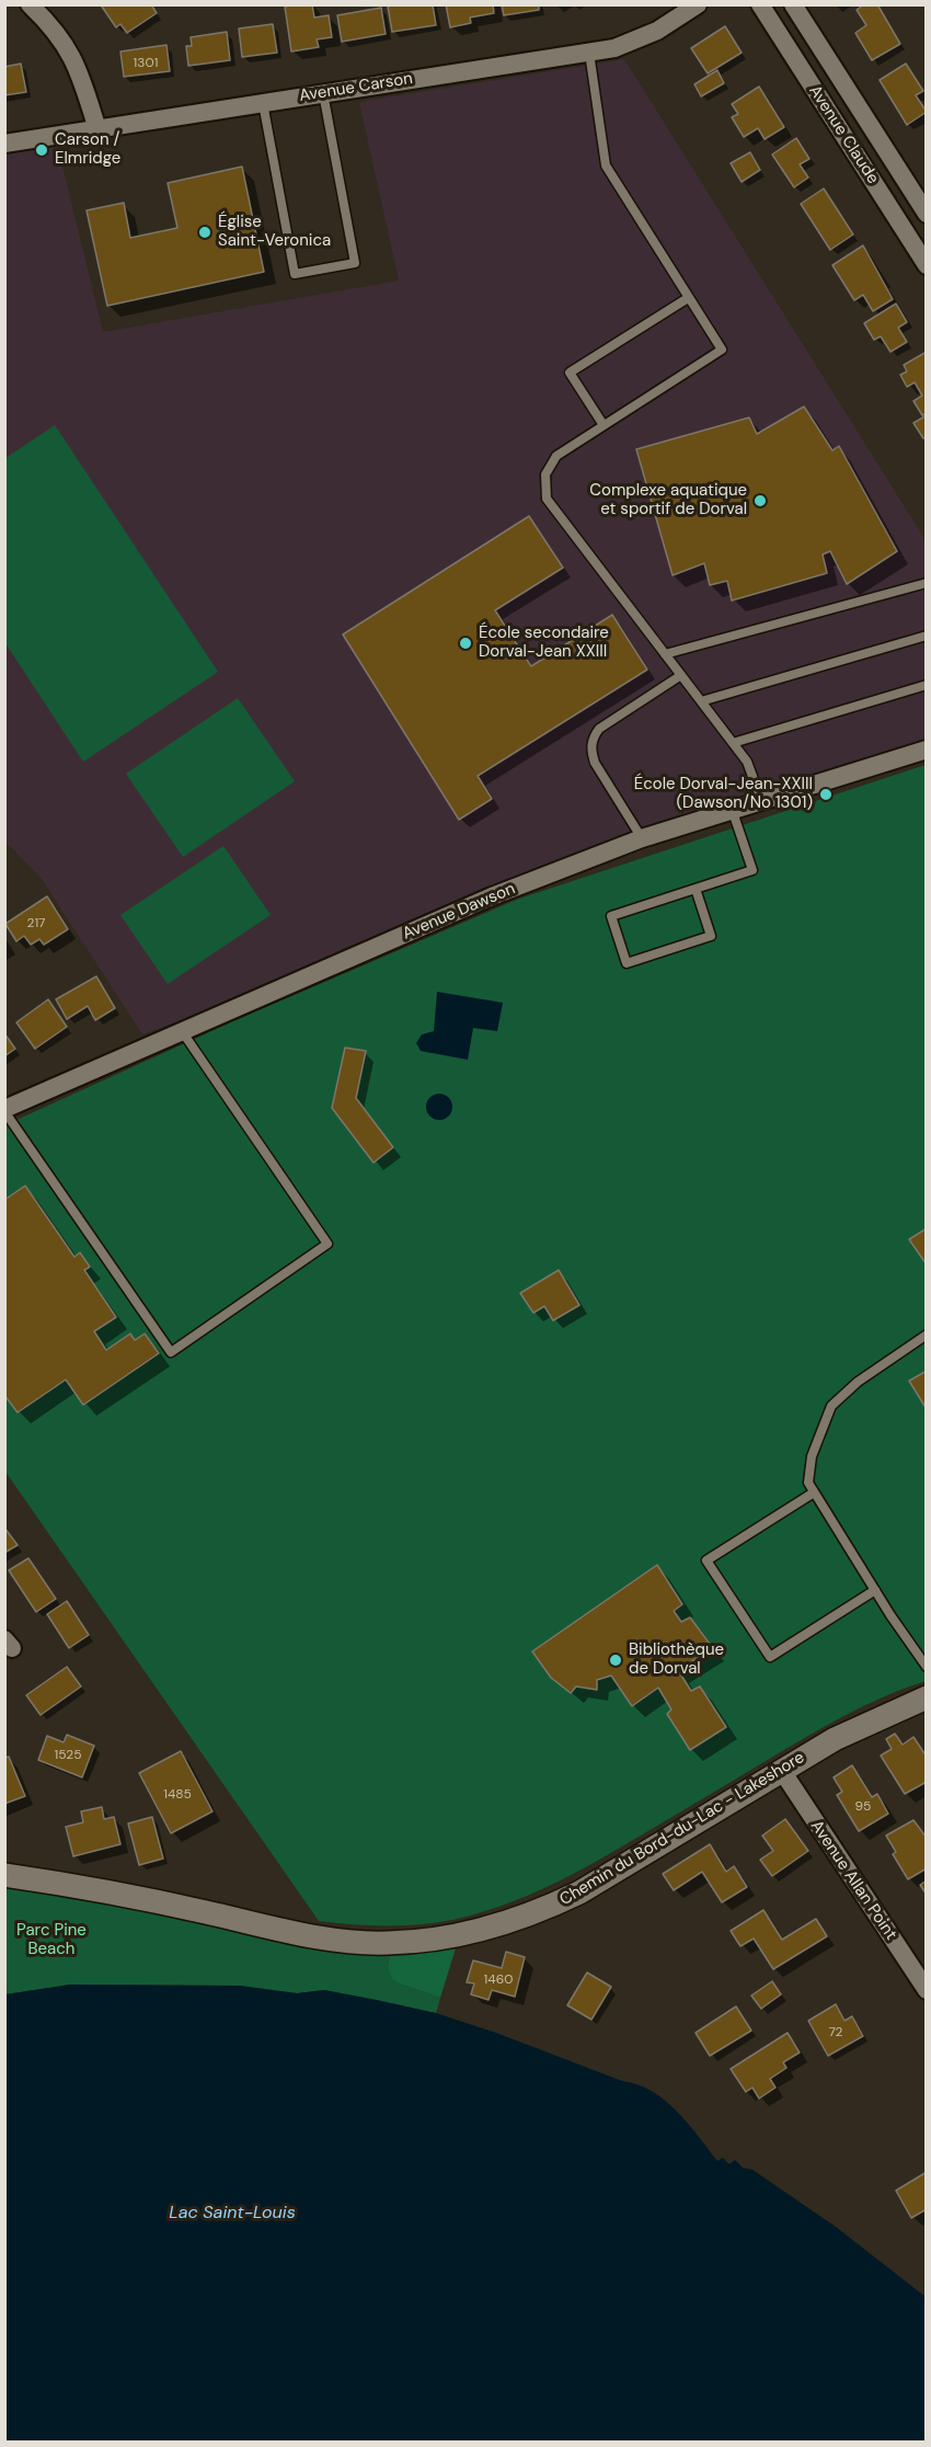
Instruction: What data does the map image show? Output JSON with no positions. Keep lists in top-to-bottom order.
{
  "streets": {
    "street": [
      "Avenue Carson",
      "Avenue Claude",
      "Avenue Dawson",
      "Chemin du Bord-du-Lac - Lakeshore",
      "Avenue Allan Point"
    ]
  },
  "crossings": [
    ["Chemin du Bord-du-Lac - Lakeshore", "Avenue Allan Point"]
  ],
  "water": ["Lac Saint-Louis"],
  "parks": ["Parc Pine Beach"],
  "places": [
    "Carson / Elmridge",
    "Église Saint-Veronica",
    "Complexe aquatique et sportif de Dorval",
    "École secondaire Dorval-Jean XXIII",
    "École Dorval-Jean-XXIII (Dawson/No 1301)",
    "Bibliothèque de Dorval"
  ],
  "house_numbers": [
    "1301",
    "217",
    "1525",
    "1485",
    "95",
    "1460",
    "72"
  ]
}
